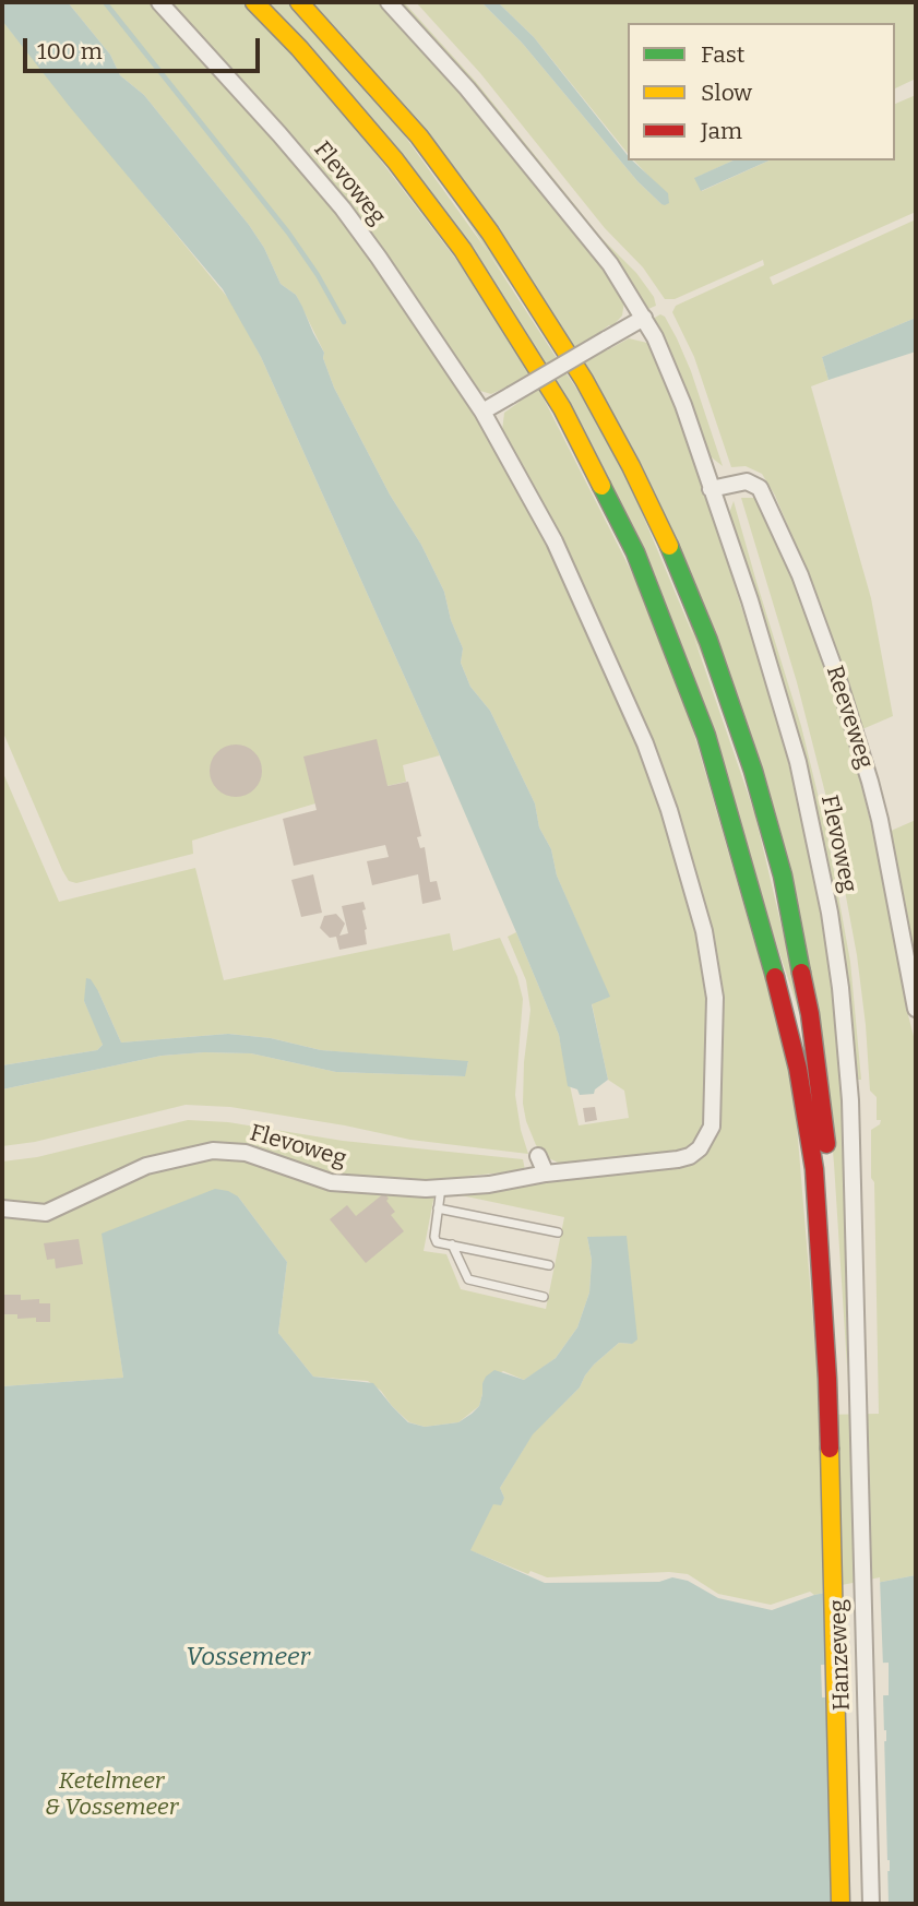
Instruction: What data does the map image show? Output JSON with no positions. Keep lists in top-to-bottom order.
{
  "streets": {
    "highway": ["Hanzeweg"],
    "street": ["Flevoweg", "Reeveweg"]
  },
  "crossings": [
    ["Flevoweg", "Reeveweg"],
    ["Flevoweg", "Hanzeweg"]
  ],
  "water": ["Vossemeer"],
  "parks": ["Ketelmeer & Vossemeer"],
  "legend": ["Fast", "Slow", "Jam"],
  "scale_bar": "100 m"
}
